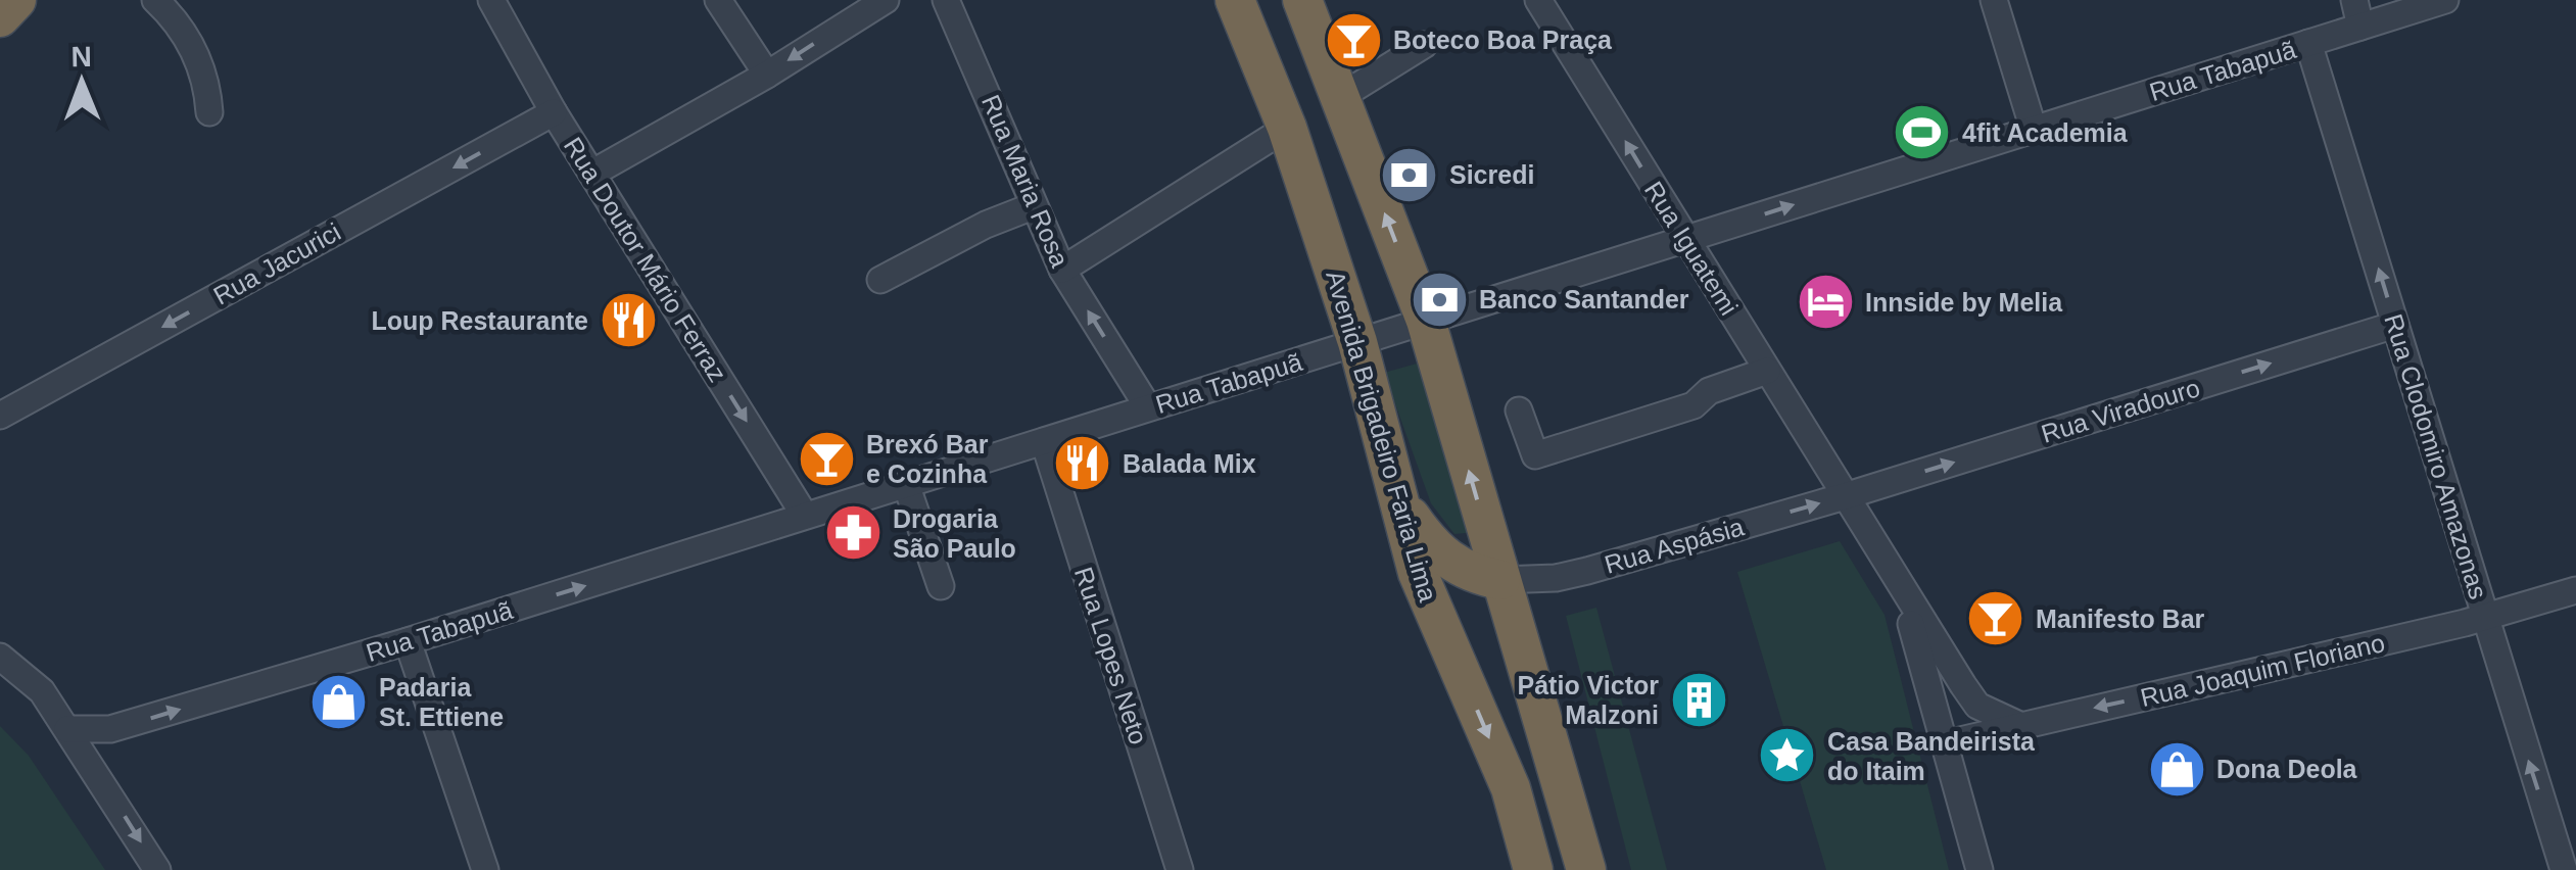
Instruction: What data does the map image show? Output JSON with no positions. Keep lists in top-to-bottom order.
{
  "streets": {
    "highway": ["Avenida Brigadeiro Faria Lima"],
    "street": [
      "Rua Tabapuã",
      "Rua Maria Rosa",
      "Rua Iguatemi",
      "Rua Doutor Mário Ferraz",
      "Rua Jacurici",
      "Rua Viradouro",
      "Rua Clodomiro Amazonas",
      "Rua Aspásia",
      "Rua Lopes Neto",
      "Rua Joaquim Floriano"
    ]
  },
  "crossings": [
    ["Rua Tabapuã", "Rua Maria Rosa"],
    ["Rua Tabapuã", "Rua Iguatemi"],
    ["Rua Tabapuã", "Rua Doutor Mário Ferraz"],
    ["Rua Tabapuã", "Avenida Brigadeiro Faria Lima"],
    ["Rua Tabapuã", "Rua Clodomiro Amazonas"],
    ["Rua Tabapuã", "Rua Lopes Neto"],
    ["Rua Iguatemi", "Rua Viradouro"],
    ["Rua Iguatemi", "Rua Aspásia"],
    ["Rua Doutor Mário Ferraz", "Rua Jacurici"],
    ["Rua Viradouro", "Rua Clodomiro Amazonas"],
    ["Rua Viradouro", "Rua Aspásia"],
    ["Rua Clodomiro Amazonas", "Rua Joaquim Floriano"]
  ],
  "one_way": [
    "Rua Tabapuã",
    "Rua Maria Rosa",
    "Rua Iguatemi",
    "Rua Doutor Mário Ferraz",
    "Rua Jacurici",
    "Rua Viradouro",
    "Rua Clodomiro Amazonas",
    "Rua Aspásia",
    "Rua Joaquim Floriano"
  ],
  "places": {
    "bar": ["Boteco Boa Praça", "Brexó Bar e Cozinha", "Manifesto Bar"],
    "sports": ["4fit Academia"],
    "bank": ["Sicredi", "Banco Santander"],
    "hotel": ["Innside by Melia"],
    "restaurant": ["Loup Restaurante", "Balada Mix"],
    "pharmacy": ["Drogaria São Paulo"],
    "building": ["Pátio Victor Malzoni"],
    "shop": ["Padaria St. Ettiene", "Dona Deola"],
    "place": ["Casa Bandeirista do Itaim"]
  },
  "north": "top"
}
